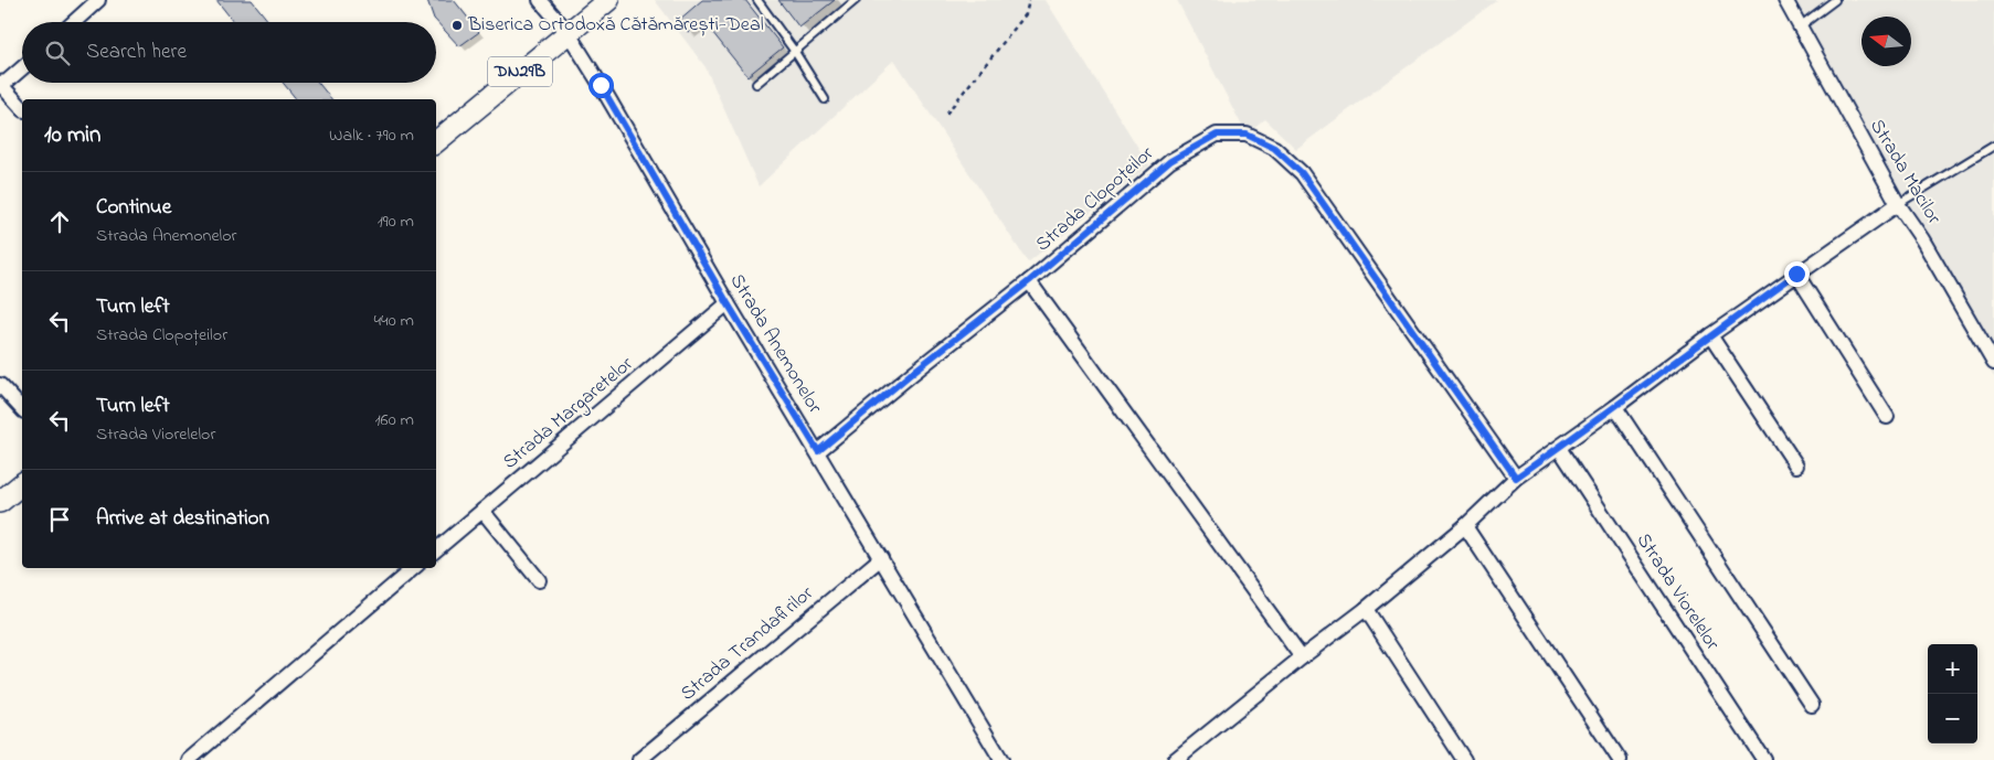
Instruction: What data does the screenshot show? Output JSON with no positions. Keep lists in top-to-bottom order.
{
  "streets": {
    "main road": ["DN29B"],
    "street": [
      "Strada Macilor",
      "Strada Clopoțeilor",
      "Strada Anemonelor",
      "Strada Margaretelor",
      "Strada Viorelelor",
      "Strada Trandafirilor"
    ]
  },
  "crossings": [
    ["DN29B", "Strada Anemonelor"],
    ["Strada Clopoțeilor", "Strada Anemonelor"],
    ["Strada Anemonelor", "Strada Margaretelor"],
    ["Strada Anemonelor", "Strada Trandafirilor"]
  ],
  "places": ["Biserica Ortodoxă Cătămărești-Deal"],
  "north": "left",
  "page": {
    "search": "Search here",
    "heading": ["10 min", "Walk · 790 m"],
    "list": [
      ["Continue", "Strada Anemonelor", "190 m"],
      ["Turn left", "Strada Clopoțeilor", "440 m"],
      ["Turn left", "Strada Viorelelor", "160 m"],
      "Arrive at destination"
    ],
    "map_buttons": ["+", "−"]
  }
}
